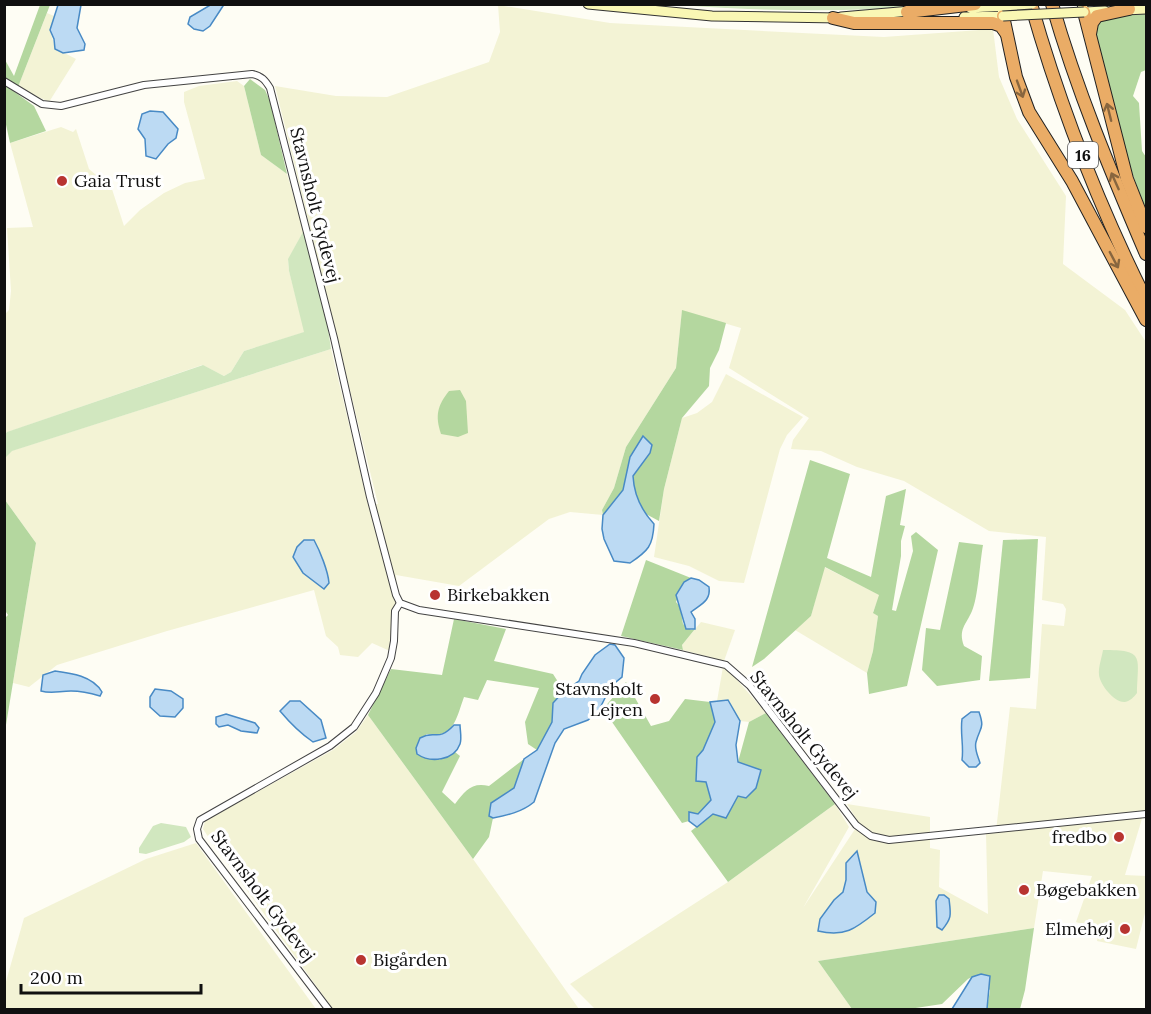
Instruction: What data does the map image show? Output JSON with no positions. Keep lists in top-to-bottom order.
{
  "streets": {
    "highway": ["16"],
    "street": ["Stavnsholt Gydevej"]
  },
  "places": [
    "Gaia Trust",
    "Birkebakken",
    "Stavnsholt Lejren",
    "fredbo",
    "Bøgebakken",
    "Elmehøj",
    "Bigården"
  ],
  "scale_bar": "200 m"
}
